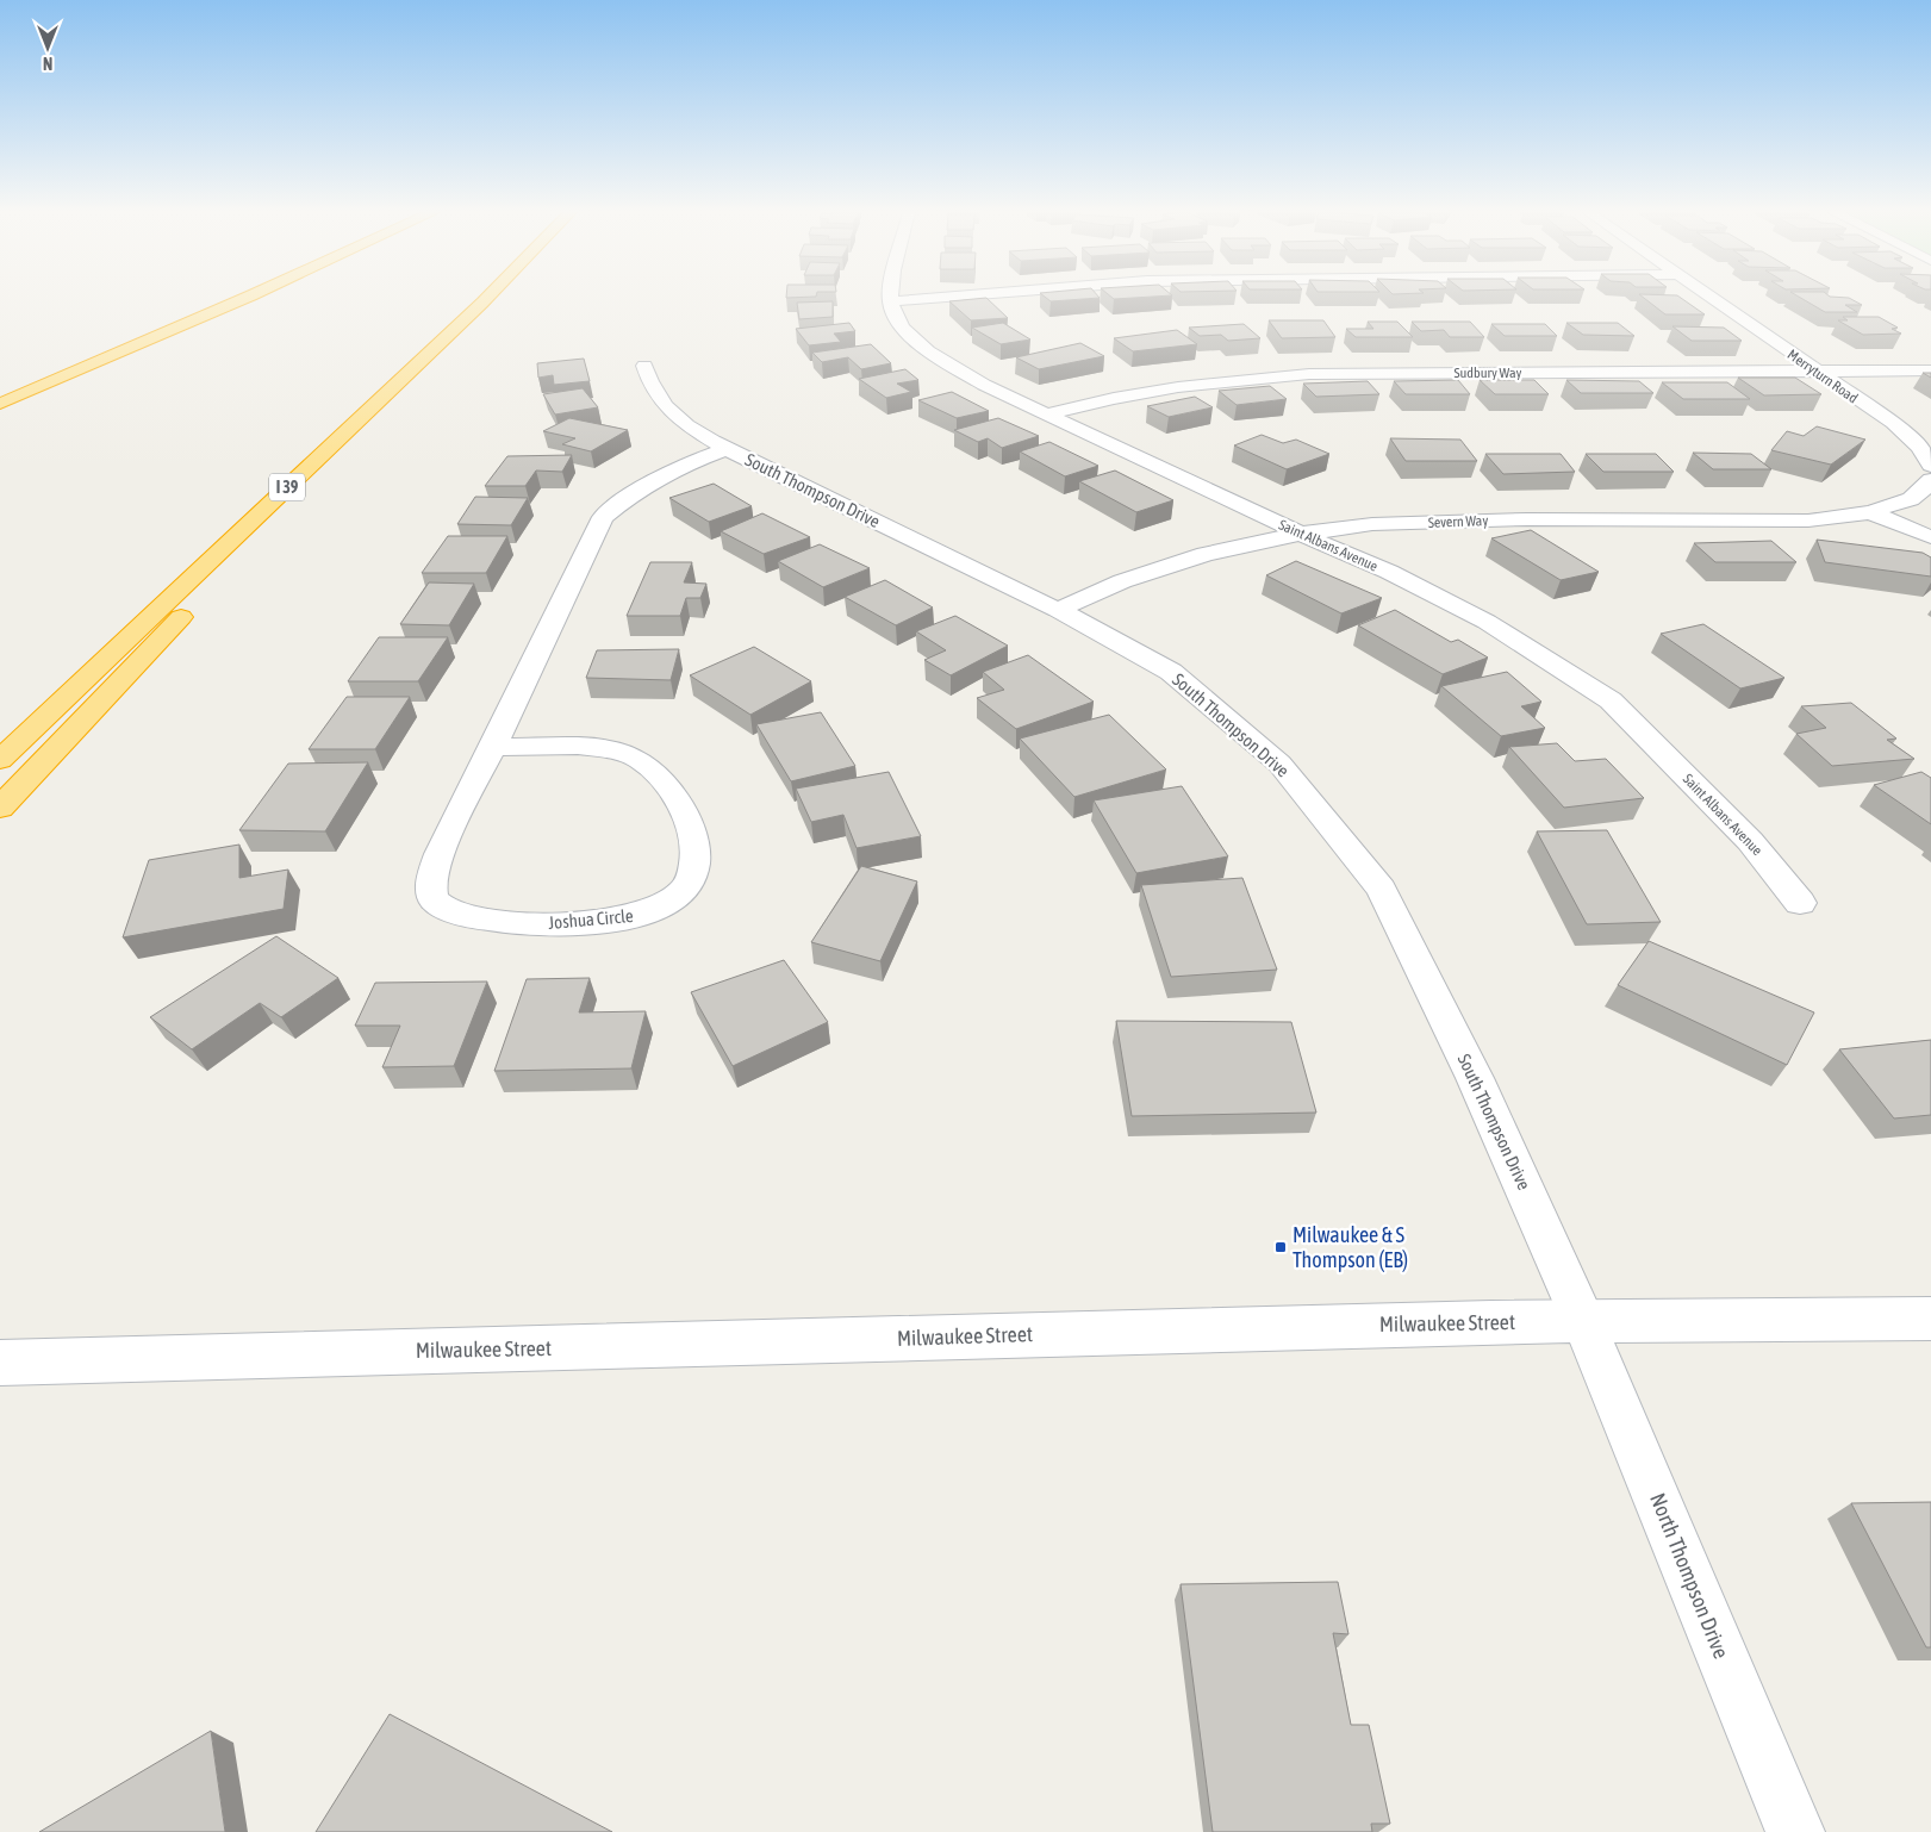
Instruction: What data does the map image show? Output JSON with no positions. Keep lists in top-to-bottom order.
{
  "streets": {
    "highway": ["I 39"],
    "street": [
      "Sudbury Way",
      "Merryturn Road",
      "South Thompson Drive",
      "Severn Way",
      "Saint Albans Avenue",
      "Joshua Circle",
      "Milwaukee Street",
      "North Thompson Drive"
    ]
  },
  "crossings": [
    ["Sudbury Way", "Merryturn Road"],
    ["Sudbury Way", "Saint Albans Avenue"],
    ["South Thompson Drive", "Severn Way"],
    ["South Thompson Drive", "Joshua Circle"],
    ["South Thompson Drive", "Milwaukee Street"],
    ["South Thompson Drive", "North Thompson Drive"],
    ["Severn Way", "Saint Albans Avenue"],
    ["Milwaukee Street", "North Thompson Drive"]
  ],
  "places": {
    "transit": ["Milwaukee & S Thompson (EB)"]
  },
  "north": "bottom"
}
